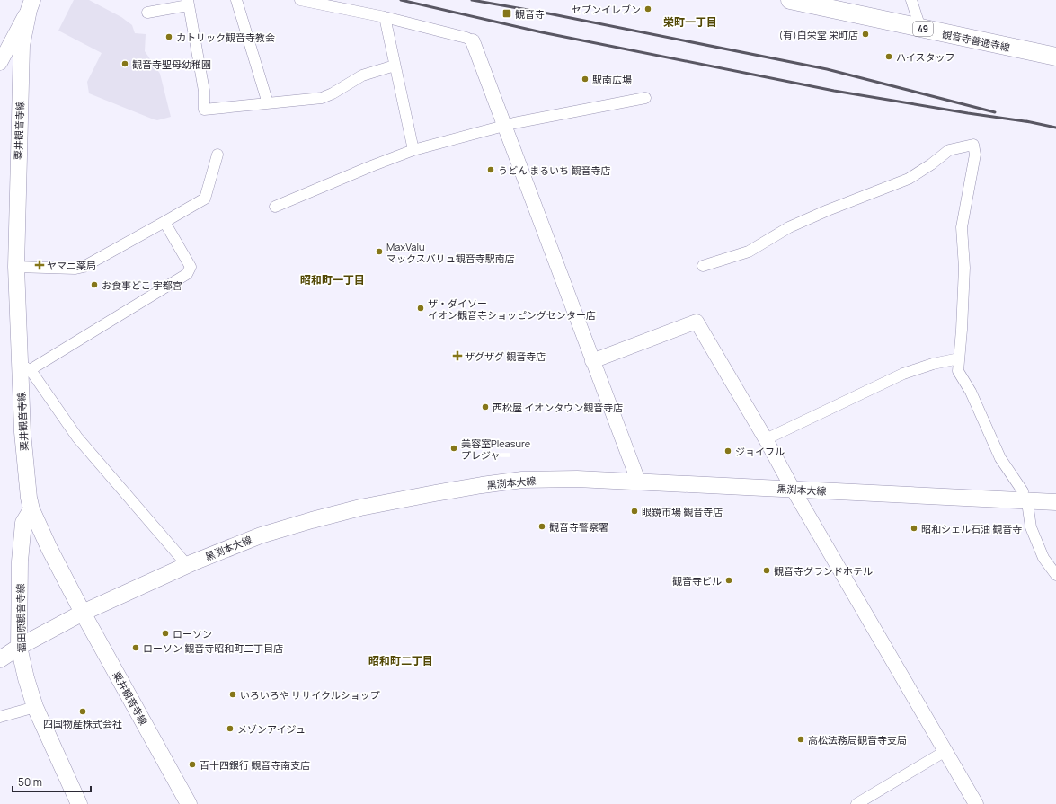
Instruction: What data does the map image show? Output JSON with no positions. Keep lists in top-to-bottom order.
{
  "streets": {
    "main road": [
      "49",
      "観音寺善通寺線",
      "粟井観音寺線",
      "黒渕本大線",
      "福田原観音寺線"
    ]
  },
  "crossings": [
    ["粟井観音寺線", "黒渕本大線"],
    ["粟井観音寺線", "福田原観音寺線"],
    ["黒渕本大線", "福田原観音寺線"]
  ],
  "districts": ["栄町一丁目", "昭和町一丁目", "昭和町二丁目"],
  "places": {
    "other": [
      "セブンイレブン",
      "(有)白栄堂 栄町店",
      "カトリック観音寺教会",
      "ハイスタッフ",
      "観音寺聖母幼稚園",
      "駅南広場",
      "うどん まるいち 観音寺店",
      "MaxValu マックスバリュ観音寺駅南店",
      "お食事どこ 宇都宮",
      "ザ・ダイソー イオン観音寺ショッピングセンター店",
      "西松屋 イオンタウン観音寺店",
      "美容室Pleasure プレジャー",
      "ジョイフル",
      "眼鏡市場 観音寺店",
      "観音寺警察署",
      "昭和シェル石油 観音寺",
      "観音寺グランドホテル",
      "観音寺ビル",
      "ローソン",
      "ローソン 観音寺昭和町二丁目店",
      "いろいろや リサイクルショップ",
      "四国物産株式会社",
      "メゾンアイジュ",
      "高松法務局観音寺支局",
      "百十四銀行 観音寺南支店"
    ],
    "transit": ["観音寺"],
    "health": ["ヤマニ薬局", "ザグザグ 観音寺店"]
  },
  "scale_bar": "50 m"
}
